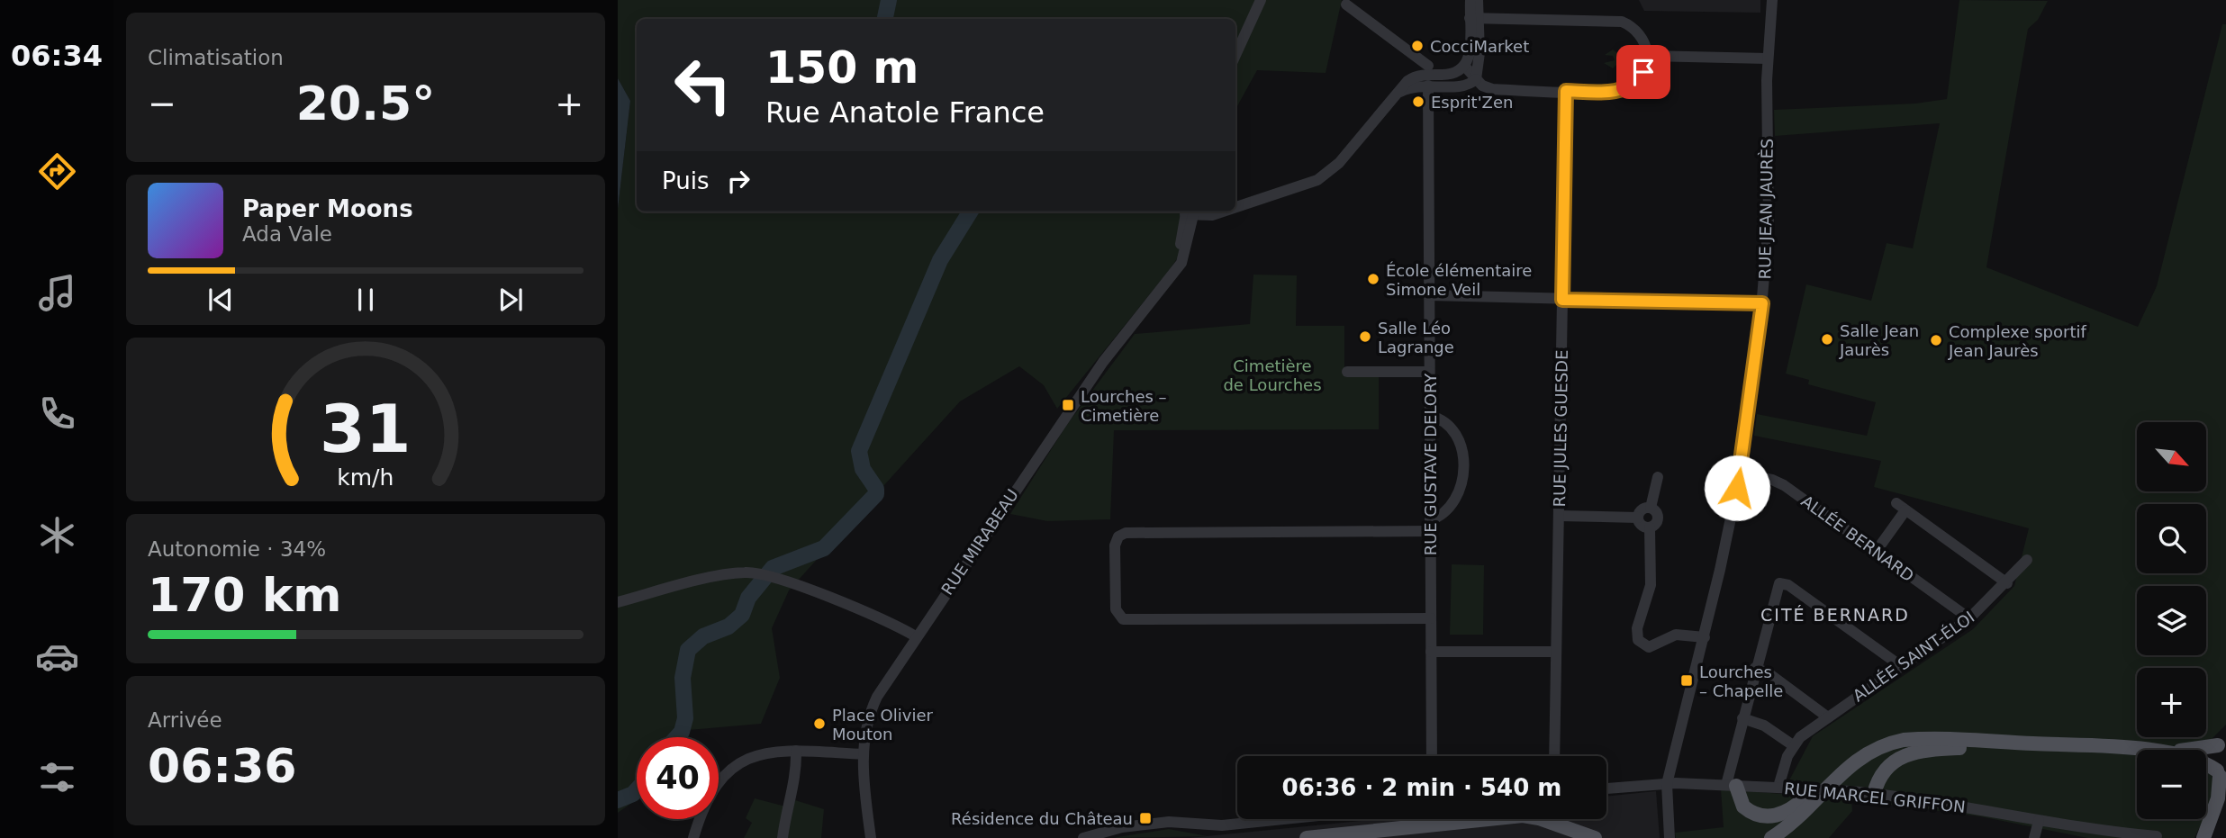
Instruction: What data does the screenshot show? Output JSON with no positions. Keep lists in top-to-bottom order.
{
  "streets": {
    "street": [
      "RUE JEAN JAURÈS",
      "RUE JULES GUESDE",
      "RUE GUSTAVE DELORY",
      "ALLÉE BERNARD",
      "RUE MIRABEAU",
      "ALLÉE SAINT-ÉLOI",
      "RUE MARCEL GRIFFON"
    ]
  },
  "crossings": [
    ["RUE JEAN JAURÈS", "ALLÉE BERNARD"],
    ["RUE JEAN JAURÈS", "RUE MARCEL GRIFFON"],
    ["ALLÉE BERNARD", "ALLÉE SAINT-ÉLOI"],
    ["ALLÉE SAINT-ÉLOI", "RUE MARCEL GRIFFON"]
  ],
  "districts": ["CITÉ BERNARD"],
  "parks": ["Cimetière de Lourches"],
  "places": {
    "other": [
      "CocciMarket",
      "Esprit'Zen",
      "École élémentaire Simone Veil",
      "Salle Léo Lagrange",
      "Salle Jean Jaurès",
      "Complexe sportif Jean Jaurès",
      "Place Olivier Mouton"
    ],
    "transit": ["Lourches – Cimetière", "Lourches – Chapelle", "Résidence du Château"]
  },
  "north": "bottom right",
  "page": {
    "tabs": "06:34",
    "tile": [
      "Climatisation",
      ["Autonomie · 34%", "170 km"],
      ["Arrivée", "06:36"]
    ],
    "turn": ["150 m", "Rue Anatole France"],
    "heat": ["−", "20.5°", "+"],
    "then": "Puis",
    "song": ["Paper Moons", "Ada Vale"],
    "map_buttons": ["+", "−"],
    "limit": "40",
    "trip": "06:36 · 2 min · 540 m",
    "gauge": ["31", "km/h"]
  }
}
